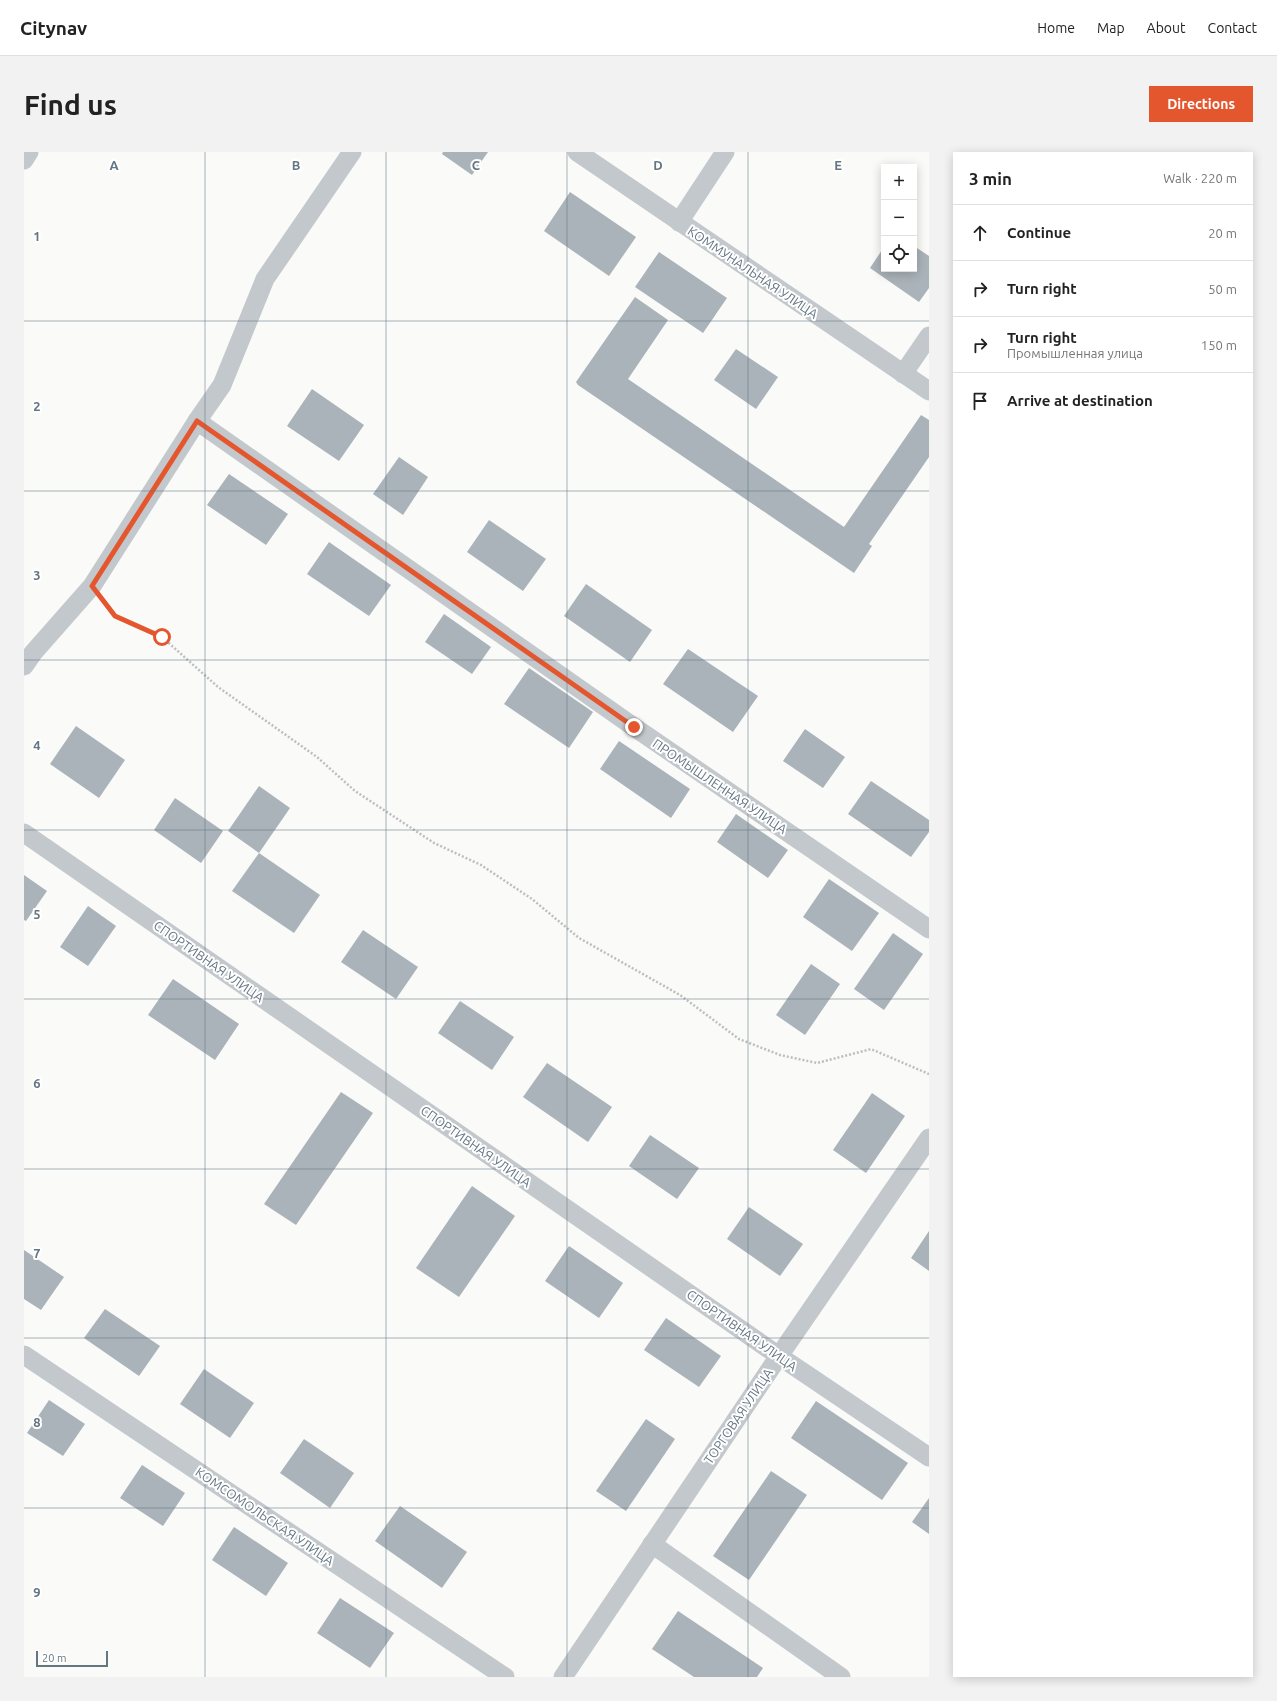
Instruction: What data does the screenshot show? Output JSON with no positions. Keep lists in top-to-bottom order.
{
  "streets": {
    "street": [
      "КОММУНАЛЬНАЯ УЛИЦА",
      "ПРОМЫШЛЕННАЯ УЛИЦА",
      "СПОРТИВНАЯ УЛИЦА",
      "ТОРГОВАЯ УЛИЦА",
      "КОМСОМОЛЬСКАЯ УЛИЦА"
    ]
  },
  "crossings": [
    ["СПОРТИВНАЯ УЛИЦА", "ТОРГОВАЯ УЛИЦА"]
  ],
  "scale_bar": "20 m",
  "page": {
    "header": "Citynav",
    "nav": [
      "Home",
      "Map",
      "About",
      "Contact"
    ],
    "buttons": "Directions",
    "title": "Find us",
    "heading": ["3 min", "Walk · 220 m"],
    "map_buttons": ["+", "−"],
    "list": [
      ["Continue", "20 m"],
      ["Turn right", "50 m"],
      ["Turn right", "Промышленная улица", "150 m"],
      "Arrive at destination"
    ],
    "scale": "20 m"
  },
  "grid": {
    "columns": [
      "A",
      "B",
      "C",
      "D",
      "E"
    ],
    "rows": [
      "1",
      "2",
      "3",
      "4",
      "5",
      "6",
      "7",
      "8",
      "9"
    ]
  }
}
